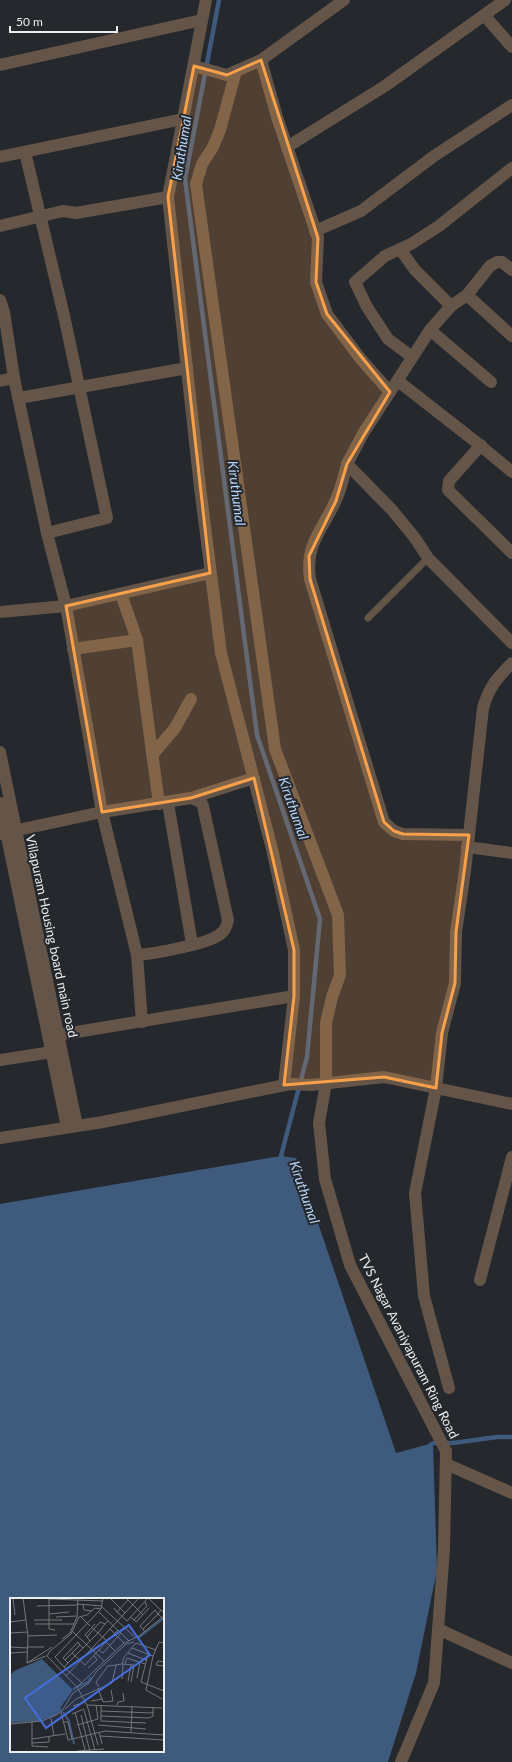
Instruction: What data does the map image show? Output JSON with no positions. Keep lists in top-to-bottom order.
{
  "streets": {
    "street": ["Villapuram Housing board main road", "TVS Nagar Avaniyapuram Ring Road"]
  },
  "water": ["Kiruthumal"],
  "scale_bar": "50 m"
}
